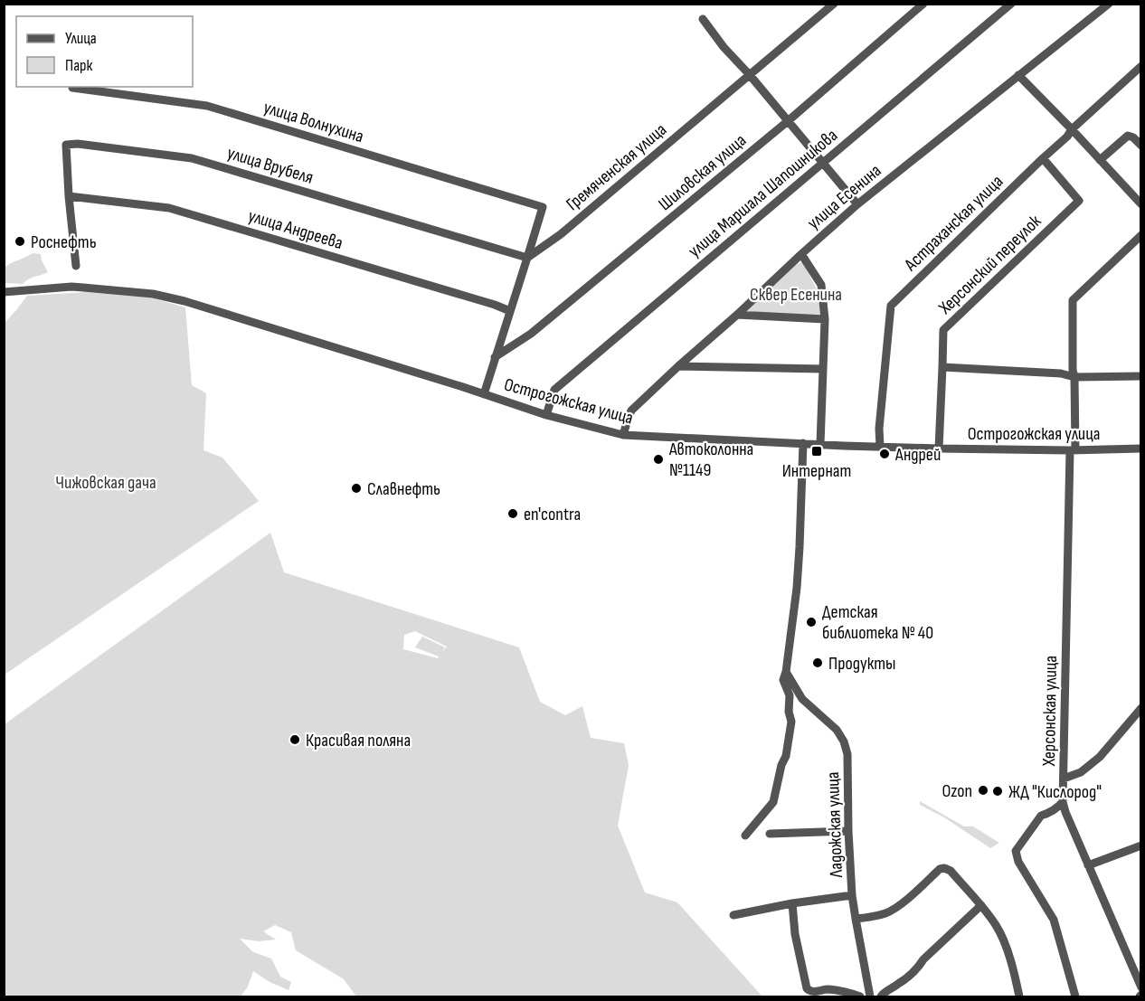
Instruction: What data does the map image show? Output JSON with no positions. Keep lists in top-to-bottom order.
{
  "streets": {
    "street": [
      "улица Волнухина",
      "улица Врубеля",
      "Гремяченская улица",
      "Шиловская улица",
      "улица Маршала Шапошникова",
      "улица Есенина",
      "Астраханская улица",
      "улица Андреева",
      "Херсонский переулок",
      "Острогожская улица",
      "Херсонская улица",
      "Ладожская улица"
    ]
  },
  "crossings": [
    ["улица Волнухина", "улица Врубеля"],
    ["улица Волнухина", "Гремяченская улица"],
    ["улица Врубеля", "Гремяченская улица"],
    ["улица Врубеля", "улица Андреева"],
    ["улица Маршала Шапошникова", "Острогожская улица"],
    ["улица Есенина", "Острогожская улица"],
    ["Астраханская улица", "Херсонский переулок"],
    ["Астраханская улица", "Острогожская улица"],
    ["Херсонский переулок", "Острогожская улица"],
    ["Острогожская улица", "Херсонская улица"]
  ],
  "parks": ["Сквер Есенина", "Чижовская дача"],
  "places": {
    "other": [
      "Роснефть",
      "Андрей",
      "Автоколонна №1149",
      "Cлавнефть",
      "en'contra",
      "Детская библиотека № 40",
      "Продукты",
      "Красивая поляна",
      "Ozon",
      "ЖД \"Кислород\""
    ],
    "transit": ["Интернат"]
  },
  "legend": ["Улица", "Парк"]
}
